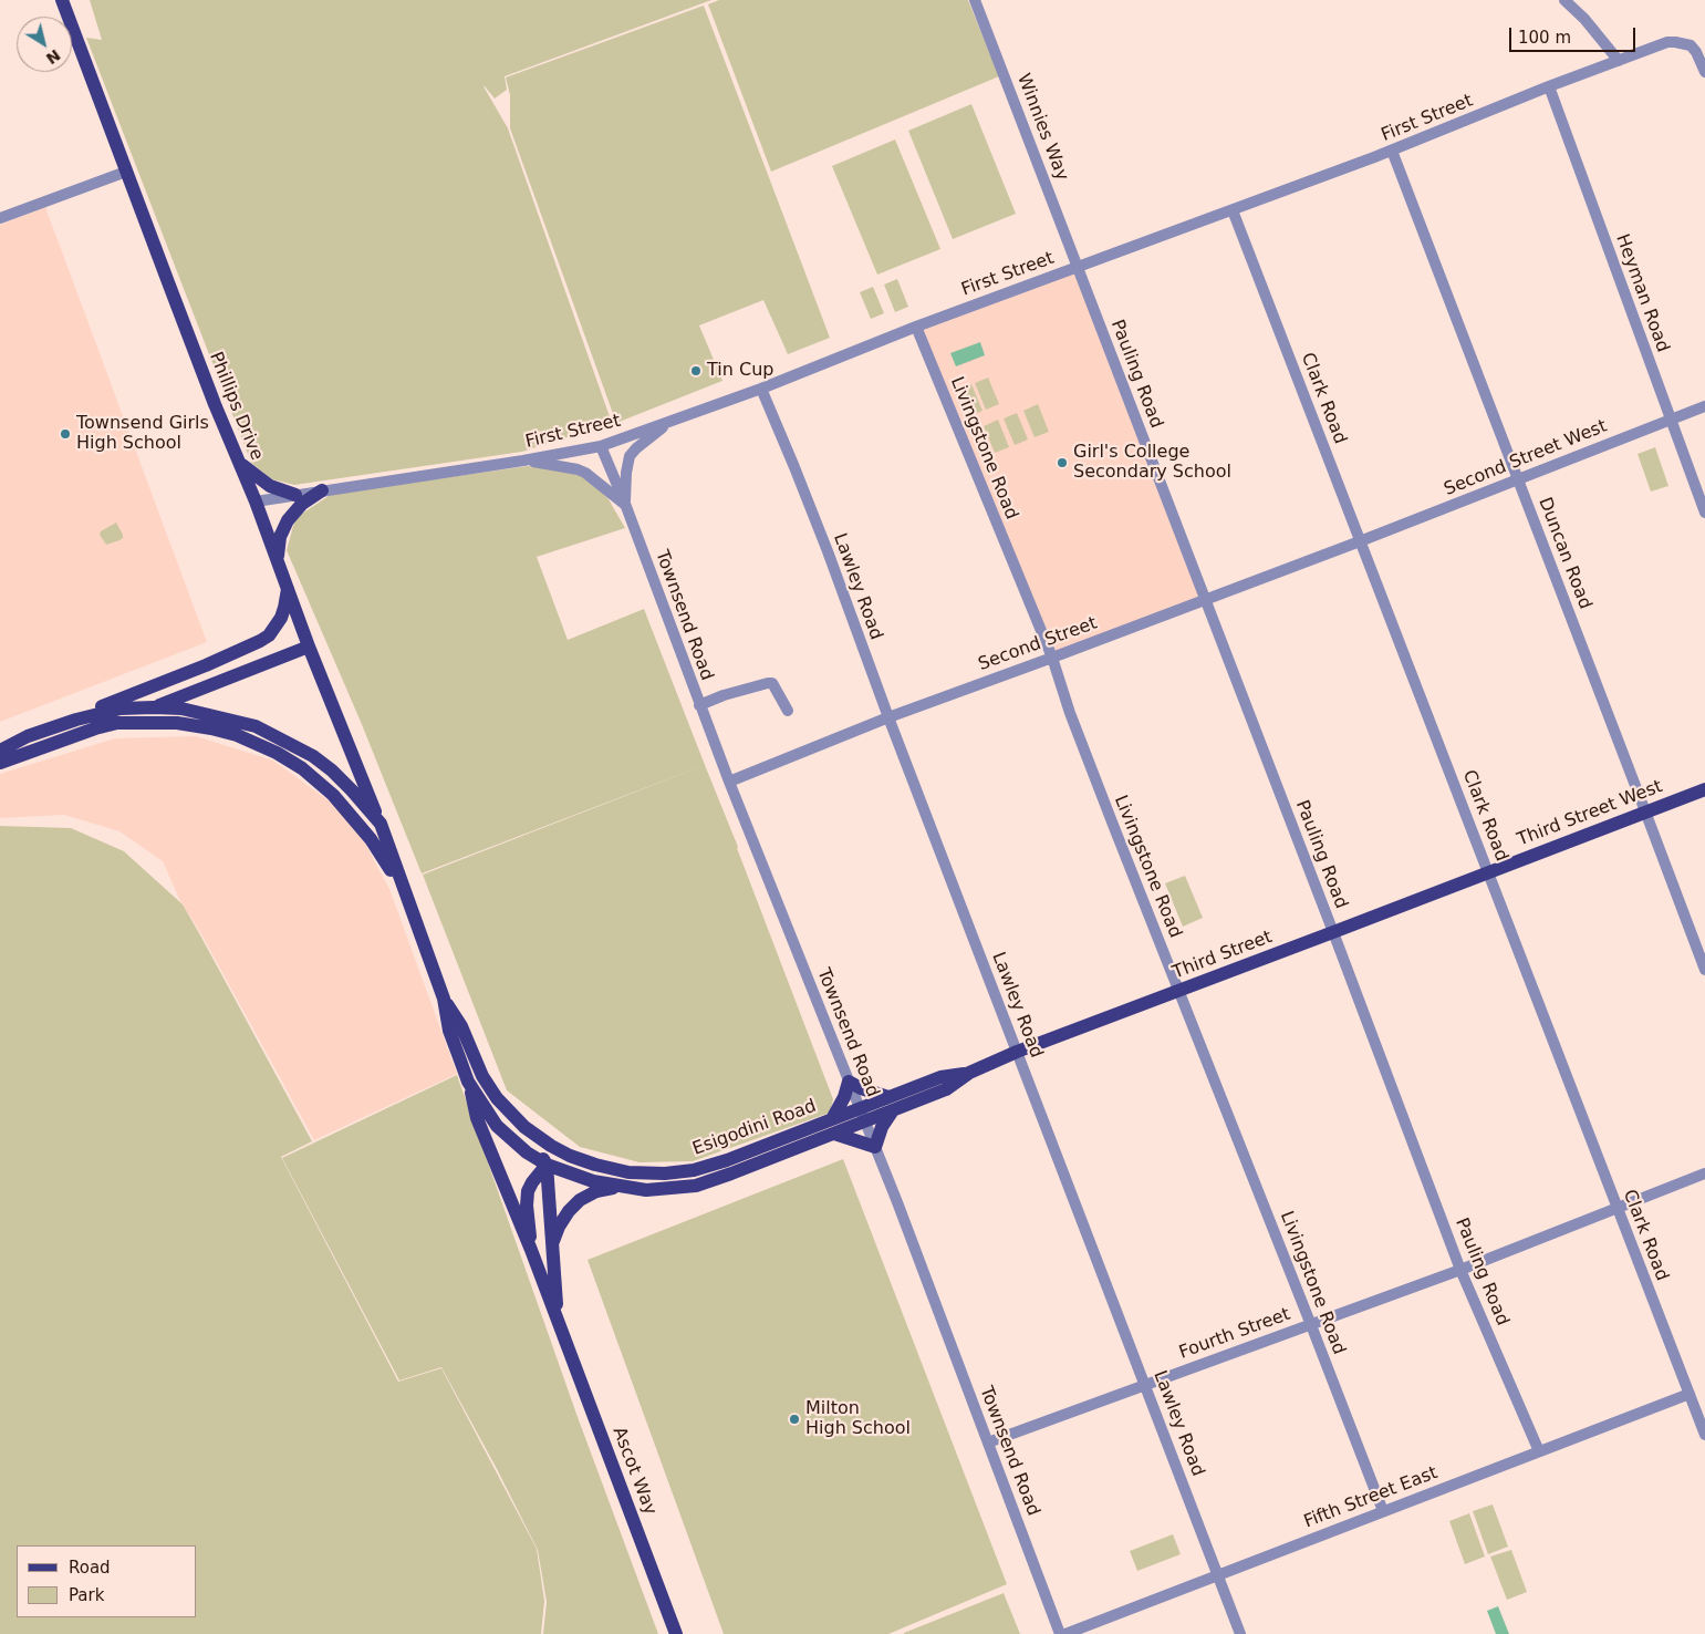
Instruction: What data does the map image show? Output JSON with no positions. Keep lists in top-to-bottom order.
{
  "streets": {
    "main road": [
      "Phillips Drive",
      "Third Street West",
      "Third Street",
      "Esigodini Road",
      "Ascot Way"
    ],
    "street": [
      "First Street",
      "Winnies Way",
      "Heyman Road",
      "Pauling Road",
      "Clark Road",
      "Livingstone Road",
      "Second Street West",
      "Duncan Road",
      "Lawley Road",
      "Townsend Road",
      "Second Street",
      "Fourth Street",
      "Fifth Street East"
    ]
  },
  "crossings": [
    ["First Street", "Winnies Way"],
    ["First Street", "Heyman Road"],
    ["First Street", "Pauling Road"],
    ["First Street", "Clark Road"],
    ["First Street", "Phillips Drive"],
    ["First Street", "Livingstone Road"],
    ["First Street", "Duncan Road"],
    ["First Street", "Lawley Road"],
    ["First Street", "Townsend Road"],
    ["Winnies Way", "Pauling Road"],
    ["Heyman Road", "Second Street West"],
    ["Pauling Road", "Second Street"],
    ["Pauling Road", "Third Street"],
    ["Pauling Road", "Fourth Street"],
    ["Pauling Road", "Fifth Street East"],
    ["Clark Road", "Second Street West"],
    ["Clark Road", "Second Street"],
    ["Clark Road", "Third Street West"],
    ["Clark Road", "Third Street"],
    ["Clark Road", "Fourth Street"],
    ["Clark Road", "Fifth Street East"],
    ["Phillips Drive", "Esigodini Road"],
    ["Livingstone Road", "Second Street"],
    ["Livingstone Road", "Third Street"],
    ["Livingstone Road", "Fourth Street"],
    ["Livingstone Road", "Fifth Street East"],
    ["Second Street West", "Duncan Road"],
    ["Second Street West", "Second Street"],
    ["Duncan Road", "Third Street West"],
    ["Lawley Road", "Second Street"],
    ["Lawley Road", "Third Street"],
    ["Lawley Road", "Fourth Street"],
    ["Lawley Road", "Fifth Street East"],
    ["Townsend Road", "Second Street"],
    ["Townsend Road", "Third Street"],
    ["Townsend Road", "Esigodini Road"],
    ["Townsend Road", "Fourth Street"],
    ["Third Street West", "Third Street"],
    ["Third Street", "Esigodini Road"]
  ],
  "places": [
    "Tin Cup",
    "Townsend Girls High School",
    "Girl's College Secondary School",
    "Milton High School"
  ],
  "legend": ["Road", "Park"],
  "scale_bar": "100 m",
  "north": "bottom right"
}
